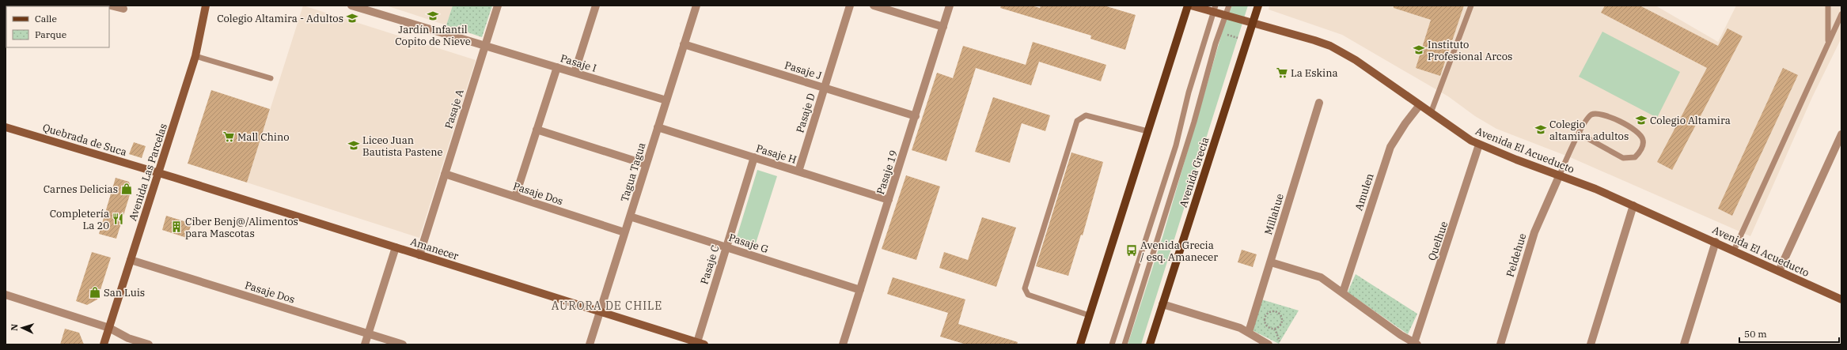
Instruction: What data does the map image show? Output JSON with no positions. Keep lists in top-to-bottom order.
{
  "streets": {
    "main road": ["Avenida Grecia"],
    "street": [
      "Pasaje I",
      "Pasaje J",
      "Pasaje A",
      "Pasaje D",
      "Quebrada de Suca",
      "Avenida El Acueducto",
      "Pasaje H",
      "Avenida Las Parcelas",
      "Tagua Tagua",
      "Pasaje 19",
      "Amulen",
      "Pasaje Dos",
      "Millahue",
      "Quelhue",
      "Pasaje G",
      "Amanecer",
      "Peldehue",
      "Pasaje C"
    ]
  },
  "crossings": [
    ["Pasaje I", "Pasaje A"],
    ["Pasaje I", "Tagua Tagua"],
    ["Pasaje J", "Pasaje D"],
    ["Pasaje J", "Tagua Tagua"],
    ["Pasaje J", "Pasaje 19"],
    ["Pasaje A", "Pasaje Dos"],
    ["Pasaje A", "Amanecer"],
    ["Pasaje D", "Pasaje H"],
    ["Quebrada de Suca", "Avenida Las Parcelas"],
    ["Quebrada de Suca", "Amanecer"],
    ["Avenida El Acueducto", "Avenida Grecia"],
    ["Avenida El Acueducto", "Amulen"],
    ["Avenida El Acueducto", "Quelhue"],
    ["Avenida El Acueducto", "Peldehue"],
    ["Pasaje H", "Tagua Tagua"],
    ["Pasaje H", "Pasaje 19"],
    ["Pasaje H", "Pasaje C"],
    ["Avenida Las Parcelas", "Pasaje Dos"],
    ["Avenida Las Parcelas", "Amanecer"],
    ["Tagua Tagua", "Pasaje Dos"],
    ["Tagua Tagua", "Pasaje G"],
    ["Tagua Tagua", "Amanecer"],
    ["Pasaje 19", "Pasaje G"],
    ["Pasaje G", "Pasaje C"],
    ["Amanecer", "Pasaje C"]
  ],
  "districts": ["AURORA DE CHILE"],
  "places": {
    "school or university": [
      "Jardín Infantil Copito de Nieve",
      "Colegio Altamira - Adultos",
      "Instituto Profesional Arcos",
      "Colegio Altamira",
      "Colegio altamira adultos",
      "Liceo Juan Bautista Pastene"
    ],
    "supermarket": ["La Eskina", "Mall Chino"],
    "shop": ["Carnes Delicias", "San Luis"],
    "restaurant": ["Completería La 20"],
    "building": ["Ciber Benj@/Alimentos para Mascotas"],
    "bus stop": ["Avenida Grecia / esq. Amanecer"]
  },
  "legend": ["Calle", "Parque"],
  "scale_bar": "50 m",
  "north": "left"
}
